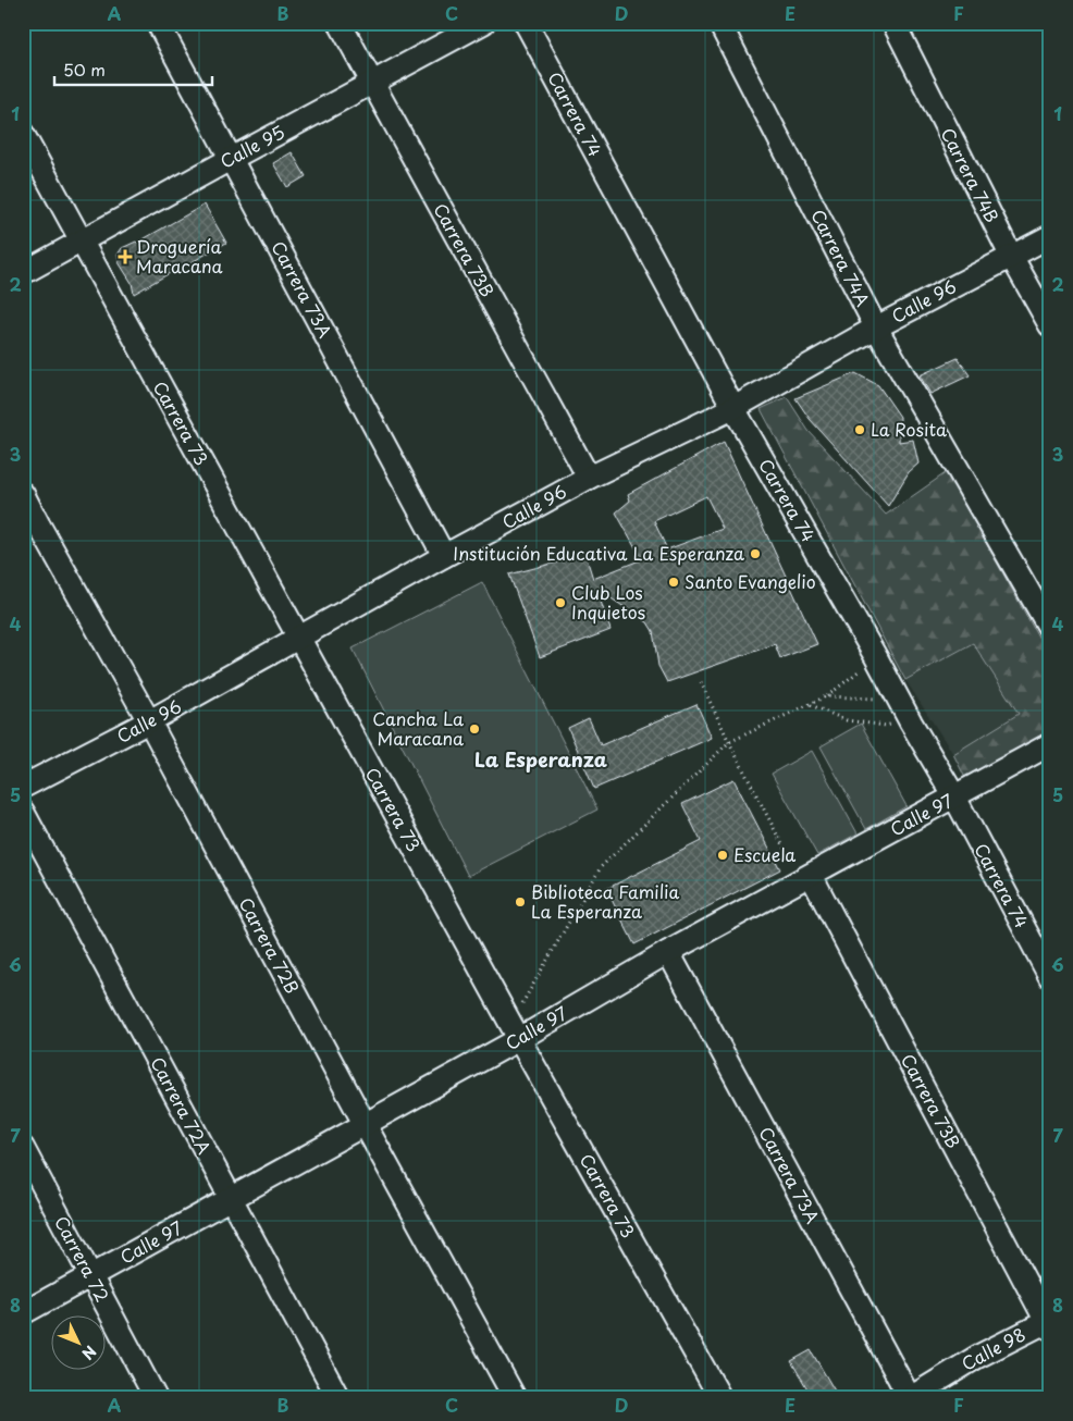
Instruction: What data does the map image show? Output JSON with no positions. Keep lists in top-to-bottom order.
{
  "streets": {
    "street": [
      "Carrera 74",
      "Calle 95",
      "Carrera 74B",
      "Carrera 73B",
      "Carrera 74A",
      "Carrera 73A",
      "Calle 96",
      "Carrera 73",
      "Calle 97",
      "Carrera 72B",
      "Carrera 72A",
      "Carrera 72",
      "Calle 98"
    ]
  },
  "crossings": [
    ["Carrera 74", "Calle 96"],
    ["Carrera 74", "Calle 97"],
    ["Calle 95", "Carrera 73B"],
    ["Calle 95", "Carrera 73A"],
    ["Calle 95", "Carrera 73"],
    ["Carrera 74B", "Calle 96"],
    ["Carrera 73B", "Calle 96"],
    ["Carrera 73B", "Calle 97"],
    ["Carrera 73B", "Calle 98"],
    ["Carrera 74A", "Calle 96"],
    ["Carrera 73A", "Calle 96"],
    ["Carrera 73A", "Calle 97"],
    ["Carrera 73A", "Calle 98"],
    ["Calle 96", "Carrera 73"],
    ["Calle 96", "Carrera 72B"],
    ["Carrera 73", "Calle 97"],
    ["Calle 97", "Carrera 72B"],
    ["Calle 97", "Carrera 72A"],
    ["Calle 97", "Carrera 72"]
  ],
  "districts": ["La Esperanza"],
  "places": {
    "health": ["Droguería Maracana"],
    "other": [
      "La Rosita",
      "Institución Educativa La Esperanza",
      "Santo Evangelio",
      "Club Los Inquietos",
      "Cancha La Maracana",
      "Escuela",
      "Biblioteca Familia La Esperanza"
    ]
  },
  "scale_bar": "50 m",
  "north": "bottom right",
  "grid": {
    "columns": [
      "A",
      "B",
      "C",
      "D",
      "E",
      "F"
    ],
    "rows": [
      "1",
      "2",
      "3",
      "4",
      "5",
      "6",
      "7",
      "8"
    ]
  }
}
